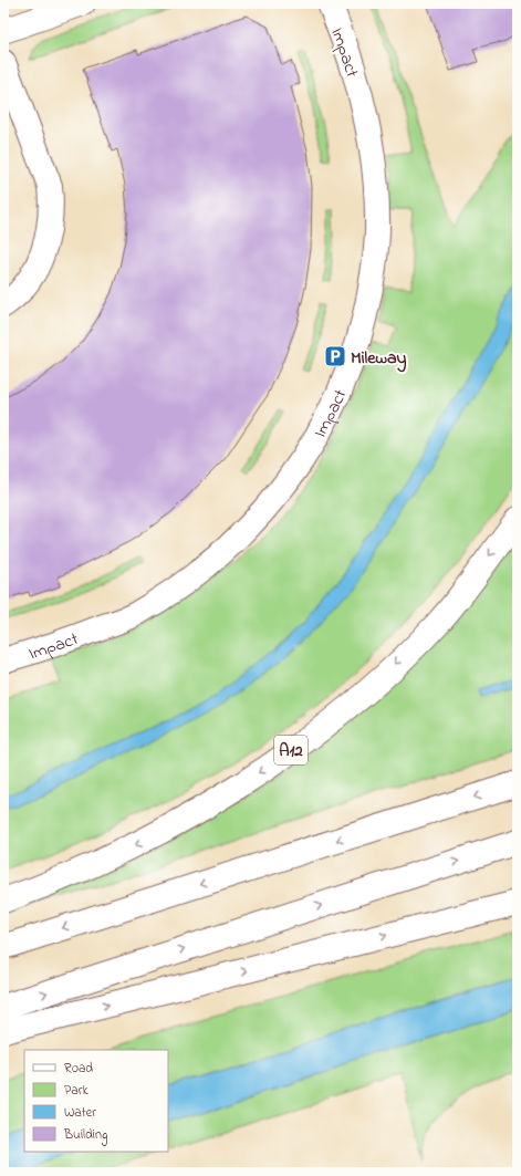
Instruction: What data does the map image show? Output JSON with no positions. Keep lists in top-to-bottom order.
{
  "streets": {
    "main road": ["Impact", "A12"]
  },
  "places": {
    "parking": ["Mileway"]
  },
  "legend": [
    "Road",
    "Park",
    "Water",
    "Building"
  ]
}
